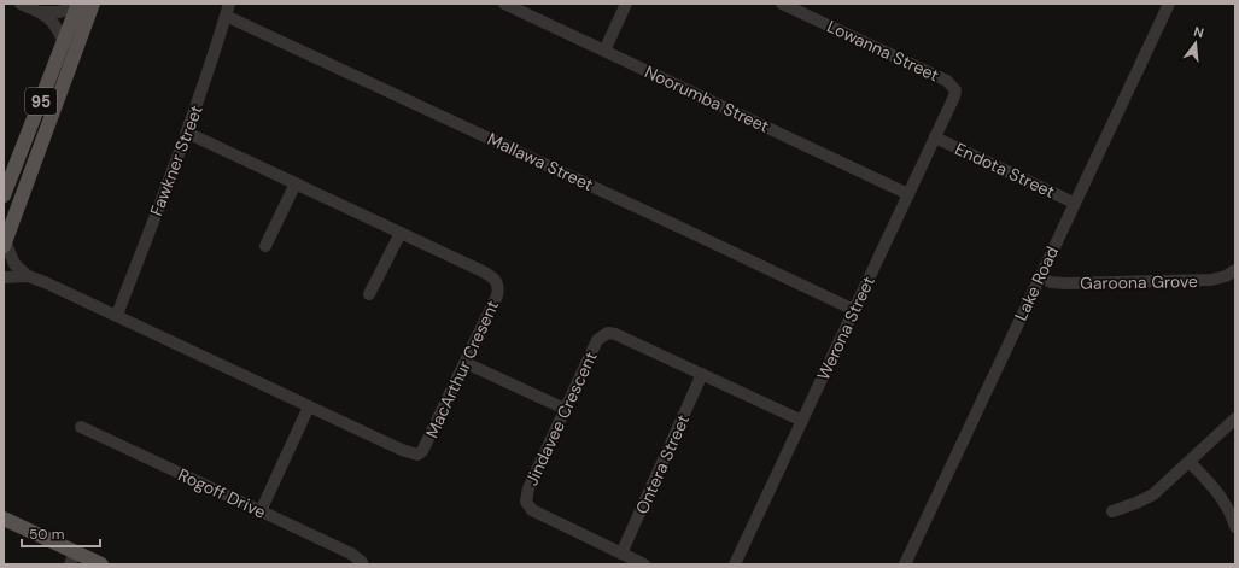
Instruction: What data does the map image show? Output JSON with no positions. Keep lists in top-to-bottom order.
{
  "streets": {
    "main road": ["95"],
    "street": [
      "Lowanna Street",
      "Noorumba Street",
      "Fawkner Street",
      "Mallawa Street",
      "Endota Street",
      "Garoona Grove",
      "Lake Road",
      "Werona Street",
      "MacArthur Cresent",
      "Jindavee Crescent",
      "Ontera Street",
      "Rogoff Drive"
    ]
  },
  "crossings": [
    ["Lowanna Street", "Werona Street"],
    ["Noorumba Street", "Werona Street"],
    ["95", "MacArthur Cresent"],
    ["Fawkner Street", "Mallawa Street"],
    ["Fawkner Street", "MacArthur Cresent"],
    ["Mallawa Street", "Werona Street"],
    ["Endota Street", "Lake Road"],
    ["Endota Street", "Werona Street"],
    ["Garoona Grove", "Lake Road"],
    ["Werona Street", "Jindavee Crescent"],
    ["Jindavee Crescent", "Ontera Street"]
  ],
  "scale_bar": "50 m",
  "north": "top"
}
